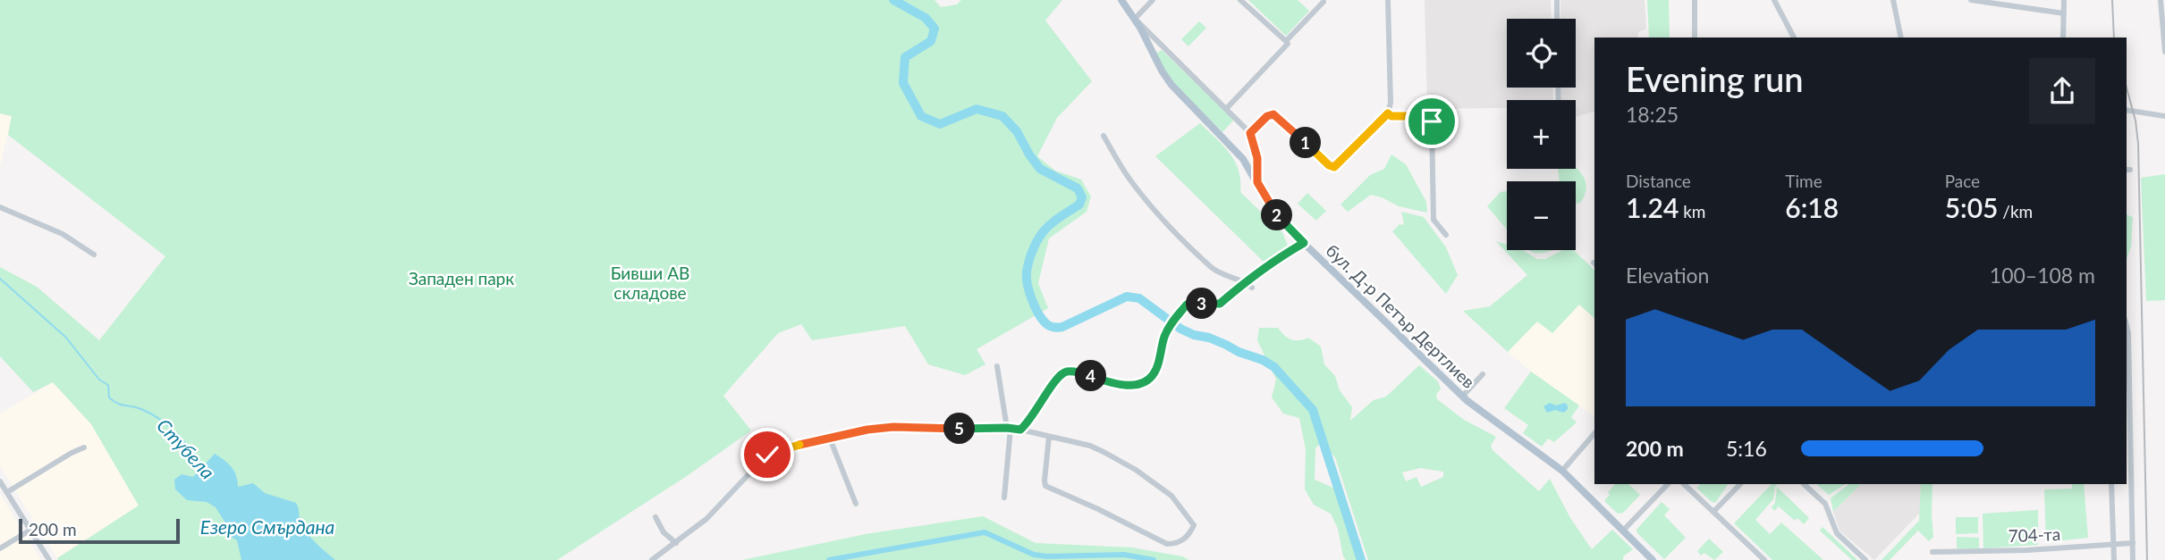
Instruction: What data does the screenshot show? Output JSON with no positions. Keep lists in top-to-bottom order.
{
  "streets": {
    "main road": ["бул. Д-р Петър Дертлиев"],
    "street": ["704-та"]
  },
  "water": ["Стубела", "Езеро Смърдана"],
  "parks": ["Бивши АВ складове", "Западен парк"],
  "scale_bar": "200 m",
  "page": {
    "map_buttons": ["+", "−"],
    "heading": ["Evening run", "18:25"],
    "pins": [
      "1",
      "2",
      "3",
      "4",
      "5"
    ],
    "stats": [
      ["Distance", "1.24 km"],
      ["Time", "6:18"],
      ["Pace", "5:05 /km"]
    ],
    "chart": ["Elevation", "100–108 m"],
    "list": [
      {
        "name": "200 m",
        "note": "5:16"
      }
    ],
    "scale": "200 m"
  }
}
